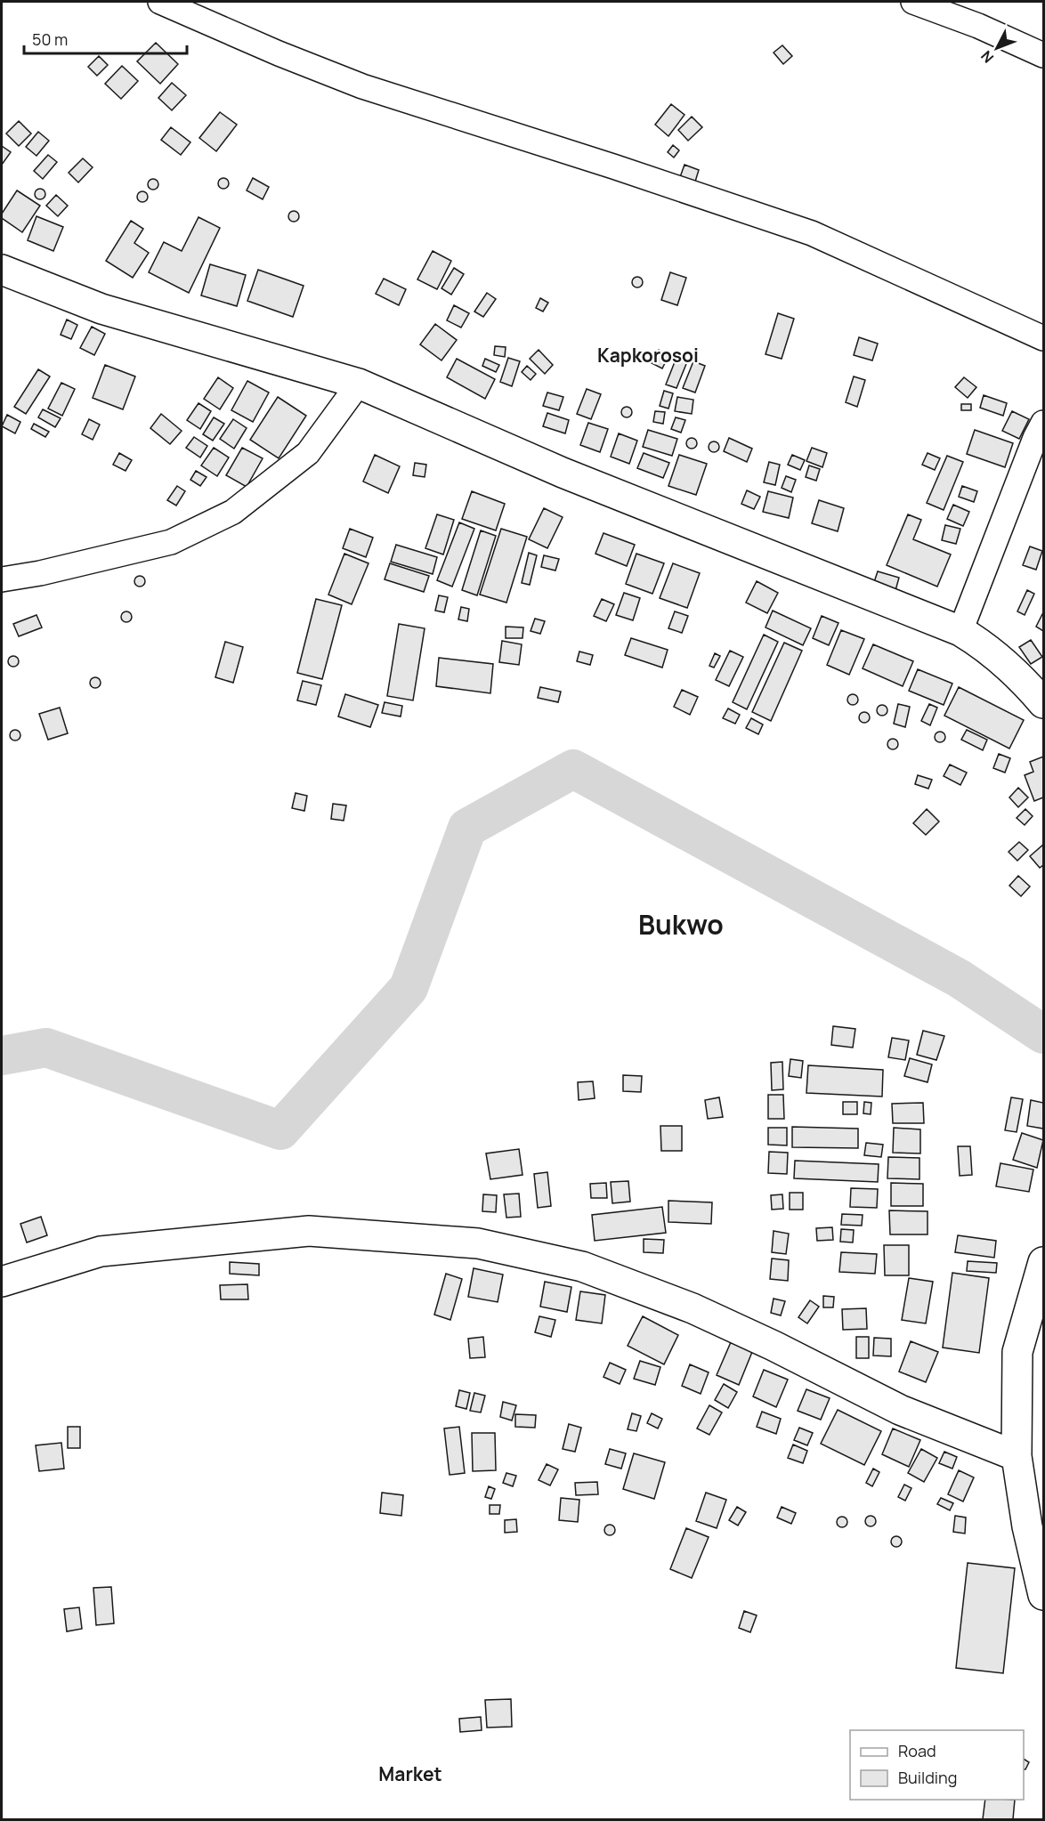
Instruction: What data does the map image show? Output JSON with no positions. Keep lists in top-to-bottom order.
{
  "districts": ["Kapkorosoi", "Bukwo", "Market"],
  "legend": ["Road", "Building"],
  "scale_bar": "50 m",
  "north": "bottom left"
}
